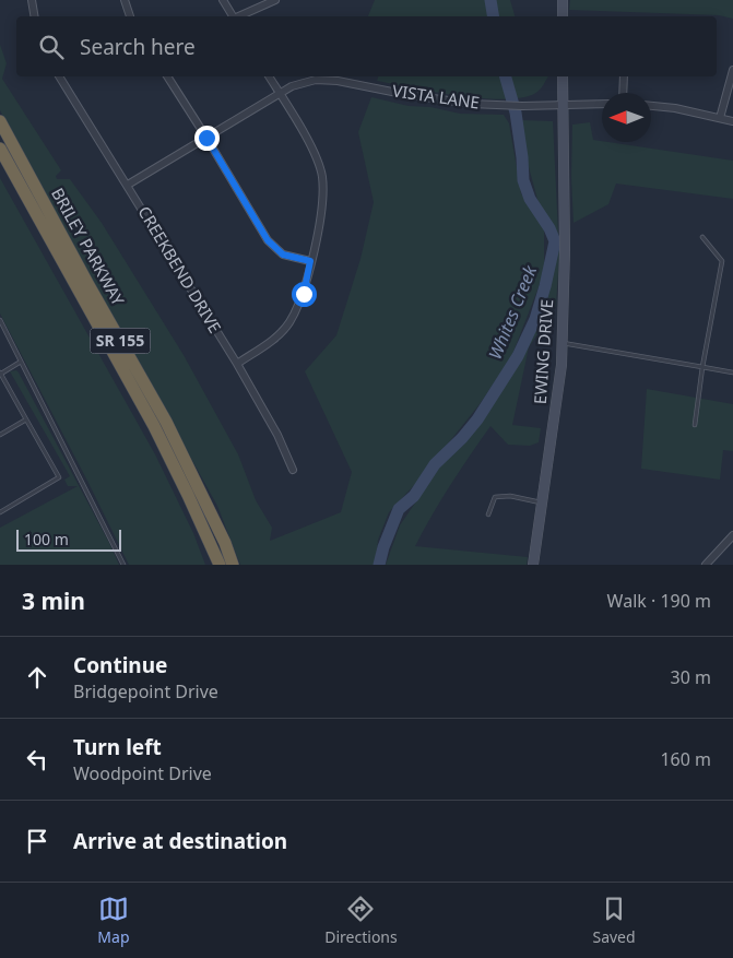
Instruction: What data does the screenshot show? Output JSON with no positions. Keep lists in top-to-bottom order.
{
  "streets": {
    "highway": ["BRILEY PARKWAY", "SR 155"],
    "street": ["VISTA LANE", "CREEKBEND DRIVE", "EWING DRIVE"]
  },
  "crossings": [
    ["VISTA LANE", "CREEKBEND DRIVE"],
    ["VISTA LANE", "EWING DRIVE"]
  ],
  "water": ["Whites Creek"],
  "scale_bar": "100 m",
  "north": "left",
  "page": {
    "search": "Search here",
    "scale": "100 m",
    "heading": ["3 min", "Walk · 190 m"],
    "list": [
      ["Continue", "Bridgepoint Drive", "30 m"],
      ["Turn left", "Woodpoint Drive", "160 m"],
      "Arrive at destination"
    ],
    "nav": ["Map", "Directions", "Saved"]
  }
}
